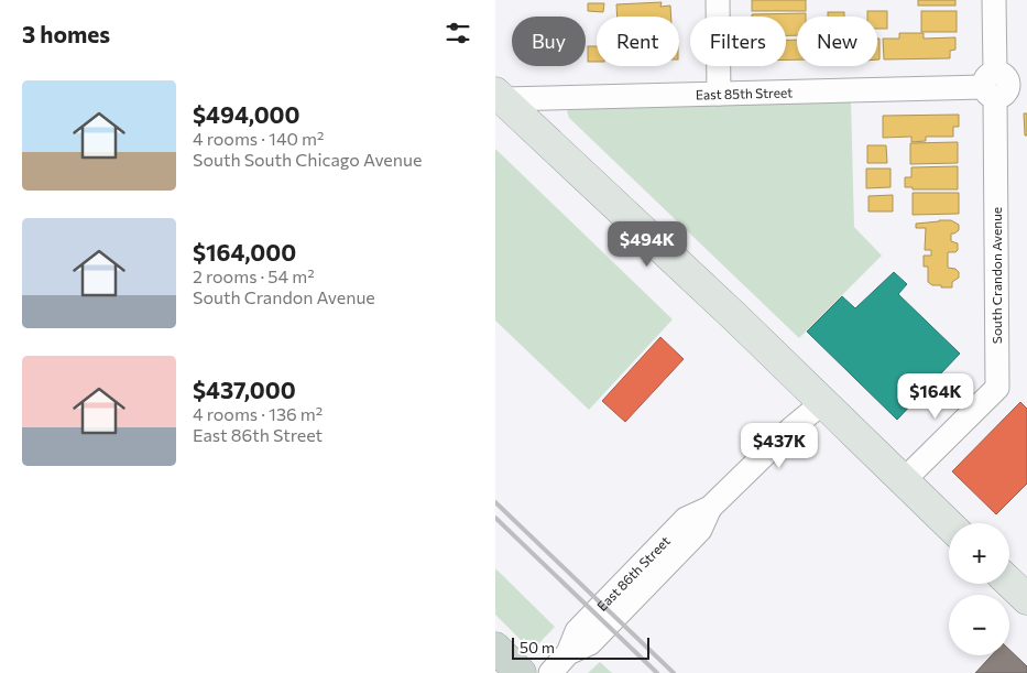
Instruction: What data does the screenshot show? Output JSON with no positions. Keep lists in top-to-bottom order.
{
  "streets": {
    "street": ["East 85th Street", "South Crandon Avenue", "East 86th Street"]
  },
  "crossings": [
    ["East 85th Street", "South Crandon Avenue"]
  ],
  "scale_bar": "50 m",
  "page": {
    "heading": "3 homes",
    "chip": [
      "Buy",
      "Rent",
      "Filters",
      "New"
    ],
    "list": [
      {
        "name": "$494,000",
        "note": "4 rooms · 140 m² · South South Chicago Avenue"
      },
      {
        "name": "$164,000",
        "note": "2 rooms · 54 m² · South Crandon Avenue"
      },
      {
        "name": "$437,000",
        "note": "4 rooms · 136 m² · East 86th Street"
      }
    ],
    "price": ["$494K", "$164K", "$437K"],
    "map_buttons": ["+", "−"],
    "scale": "50 m"
  }
}
